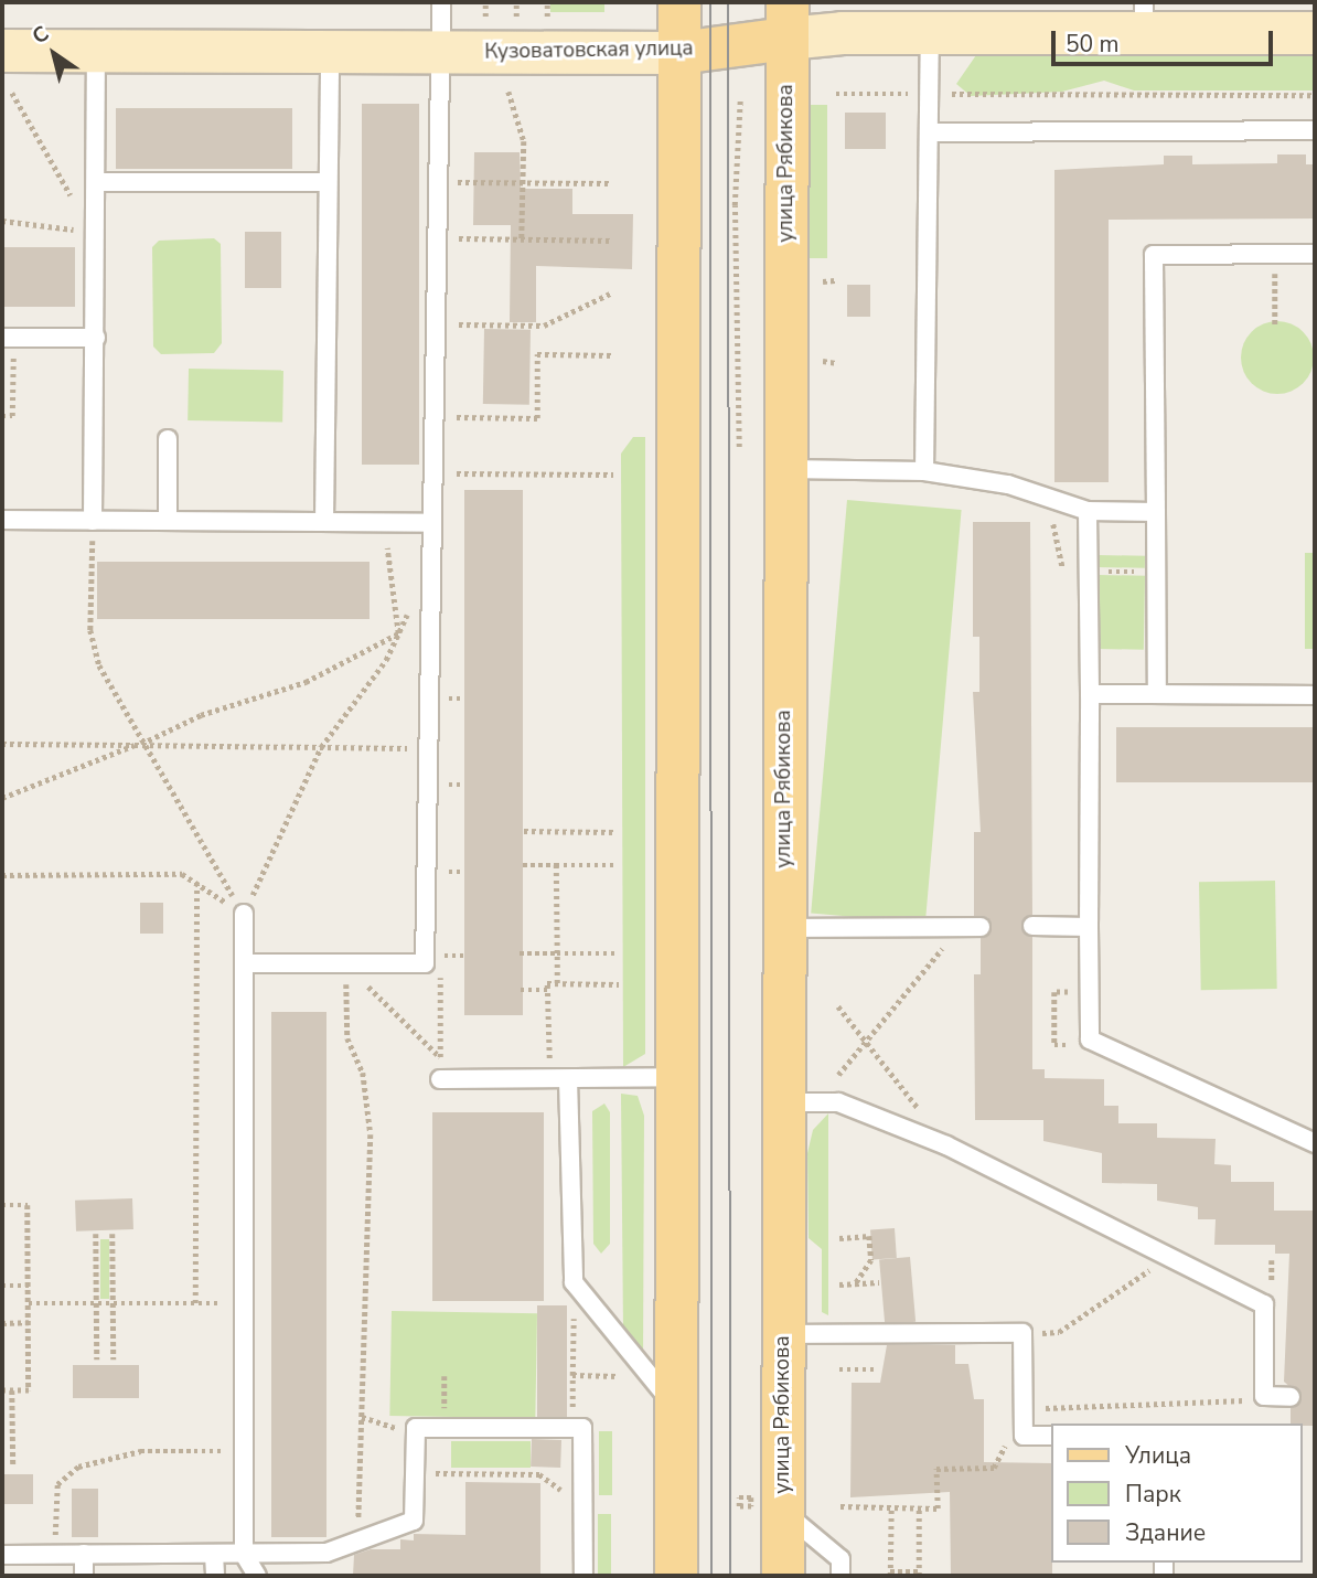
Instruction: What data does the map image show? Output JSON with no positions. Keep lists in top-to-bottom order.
{
  "streets": {
    "main road": ["Кузоватовская улица", "улица Рябикова"]
  },
  "crossings": [
    ["Кузоватовская улица", "улица Рябикова"]
  ],
  "legend": ["Улица", "Парк", "Здание"],
  "scale_bar": "50 m",
  "north": "top left"
}
